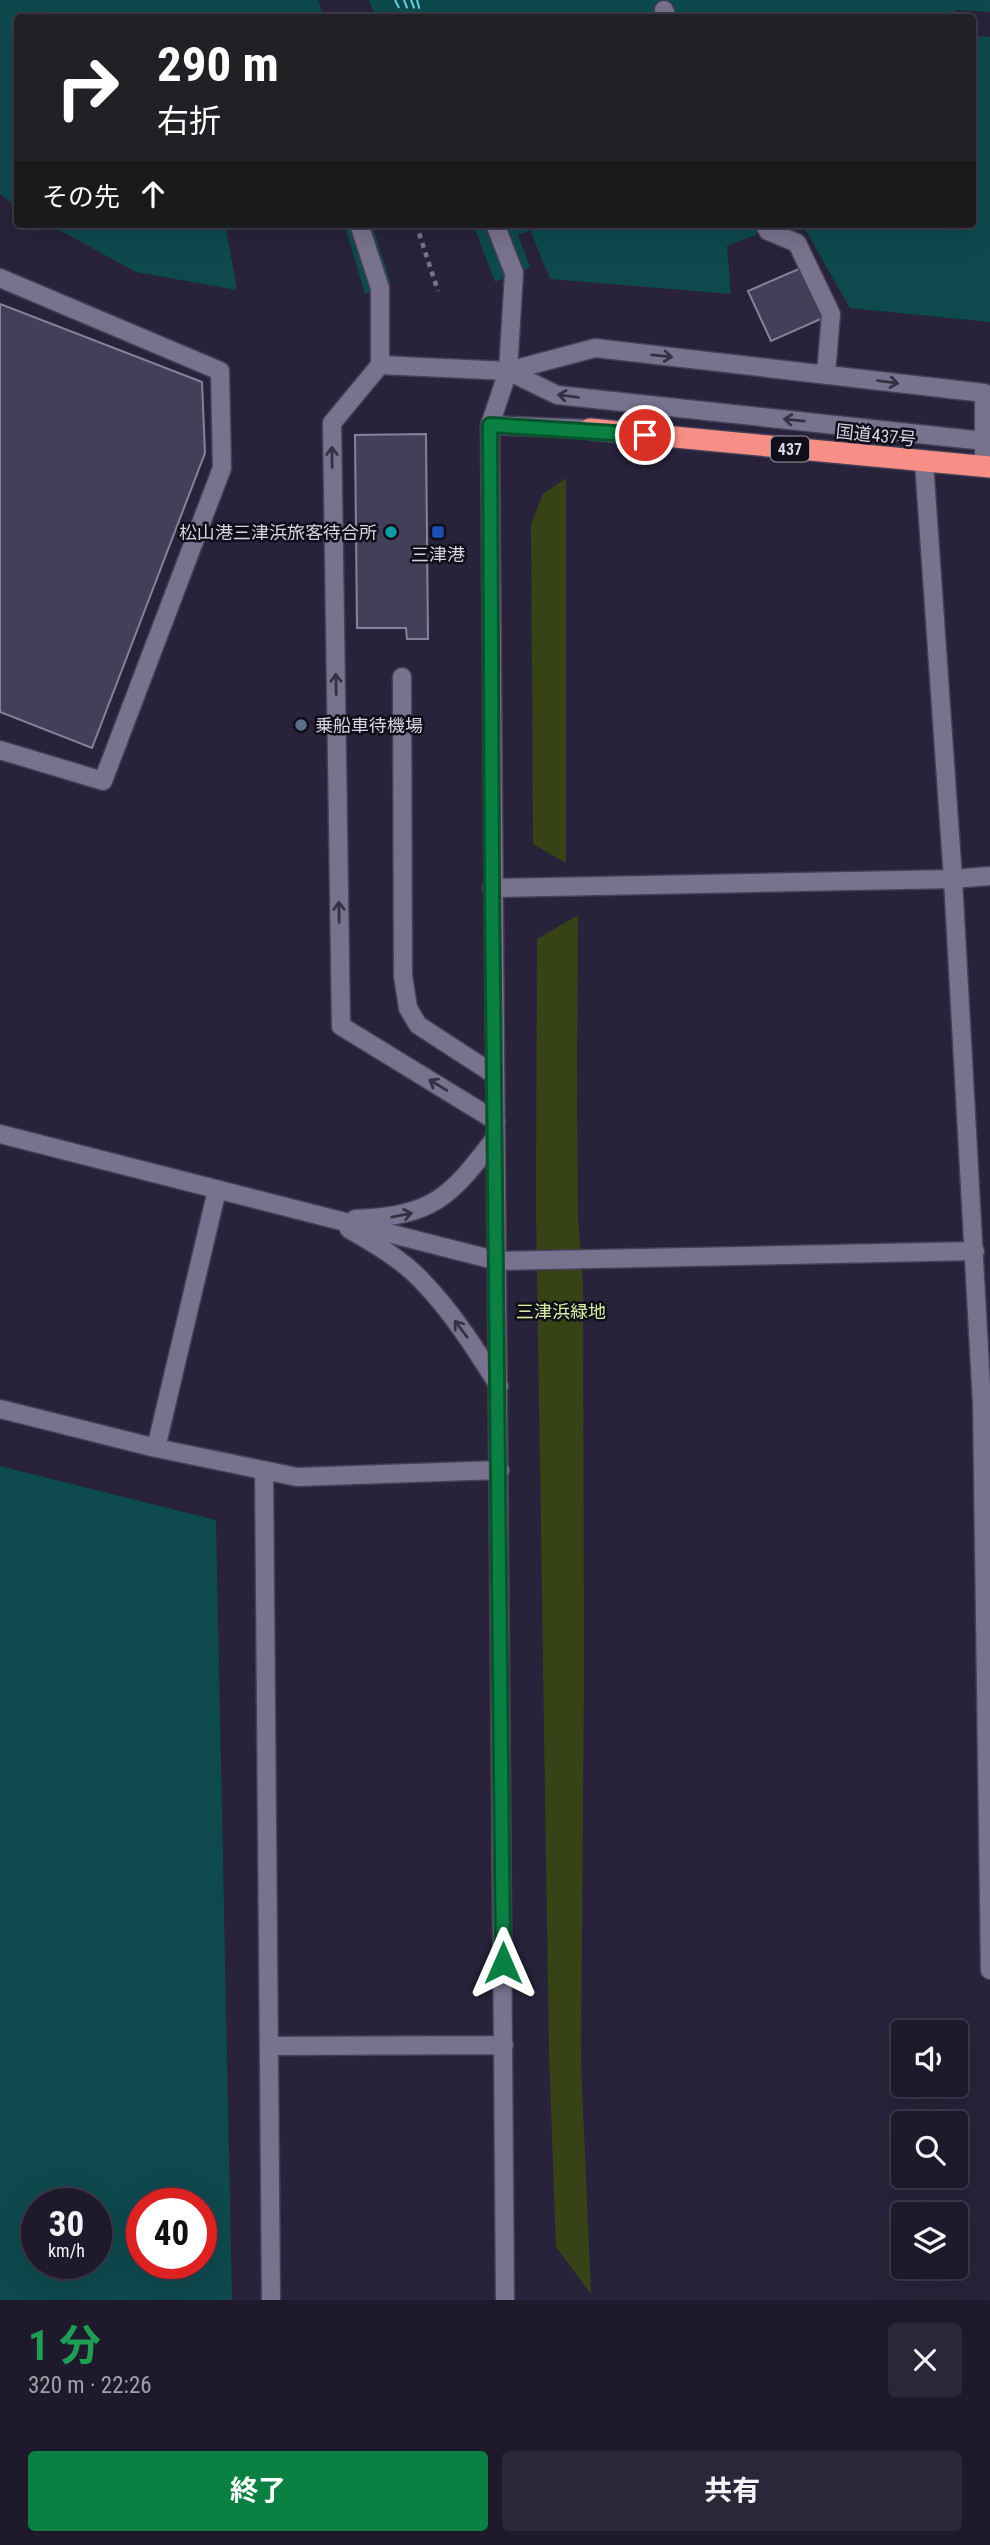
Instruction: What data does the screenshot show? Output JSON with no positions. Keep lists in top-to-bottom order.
{
  "streets": {
    "highway": ["国道437号", "437"]
  },
  "parks": ["三津浜緑地"],
  "places": {
    "other": ["松山港三津浜旅客待合所", "乗船車待機場"],
    "transit": ["三津港"]
  },
  "page": {
    "turn": ["290 m", "右折"],
    "then": "その先",
    "speed": "30 km/h",
    "limit": "40",
    "heading": ["1 分", "320 m · 22:26"],
    "buttons": ["終了", "共有"]
  }
}
